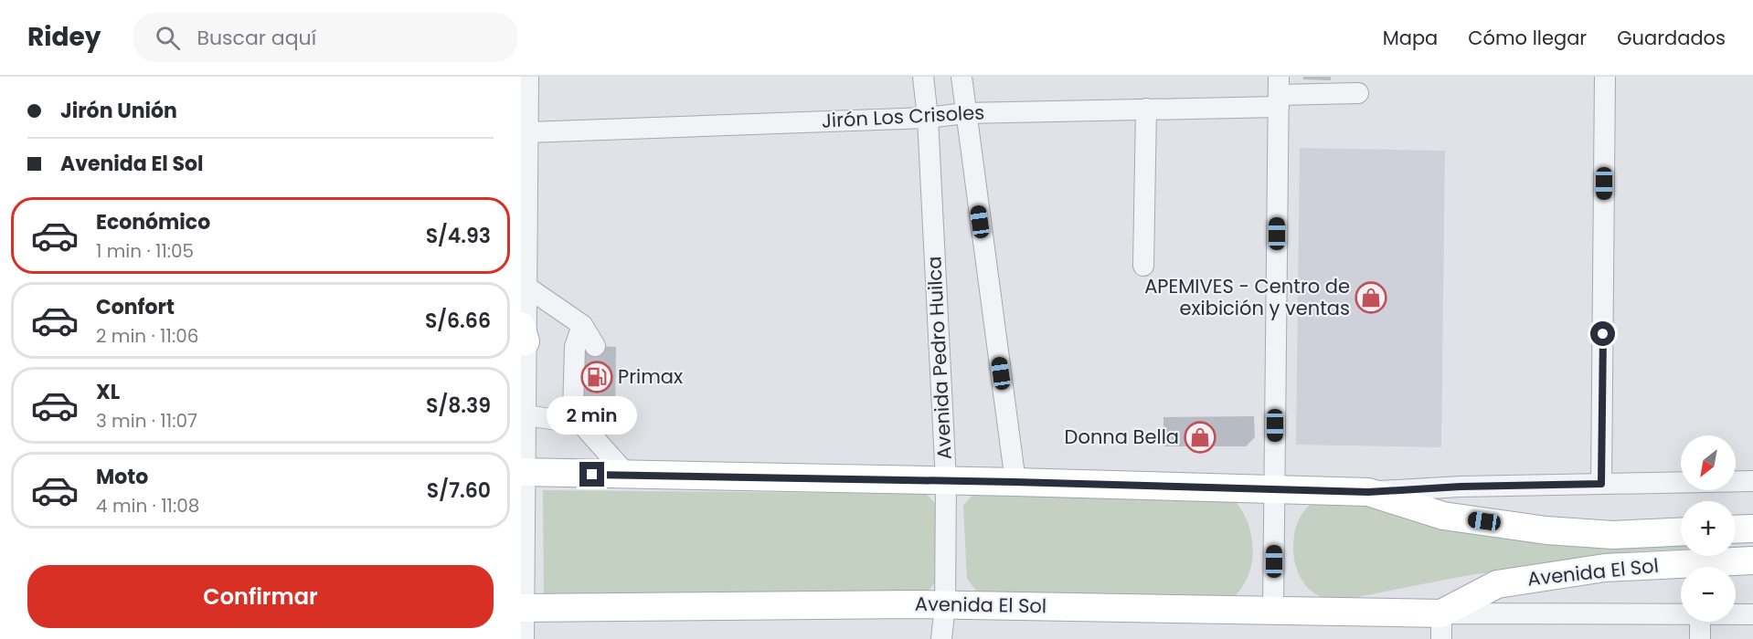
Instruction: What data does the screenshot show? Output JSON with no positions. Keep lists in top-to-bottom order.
{
  "streets": {
    "main road": ["Avenida El Sol"],
    "street": ["Jirón Los Crisoles", "Avenida Pedro Huilca"]
  },
  "crossings": [
    ["Jirón Los Crisoles", "Avenida Pedro Huilca"],
    ["Avenida Pedro Huilca", "Avenida El Sol"]
  ],
  "places": {
    "shop": ["APEMIVES - Centro de exibición y ventas", "Donna Bella"],
    "fuel station": ["Primax"]
  },
  "north": "bottom left",
  "page": {
    "header": "Ridey",
    "search": "Buscar aquí",
    "nav": ["Mapa", "Cómo llegar", "Guardados"],
    "banner": ["Jirón Unión", "Avenida El Sol"],
    "list": [
      {
        "name": "Económico",
        "note": "1 min · 11:05",
        "value": "S/4.93"
      },
      {
        "name": "Confort",
        "note": "2 min · 11:06",
        "value": "S/6.66"
      },
      {
        "name": "XL",
        "note": "3 min · 11:07",
        "value": "S/8.39"
      },
      {
        "name": "Moto",
        "note": "4 min · 11:08",
        "value": "S/7.60"
      }
    ],
    "bubble": "2 min",
    "map_buttons": ["+", "−"],
    "buttons": "Confirmar"
  }
}
